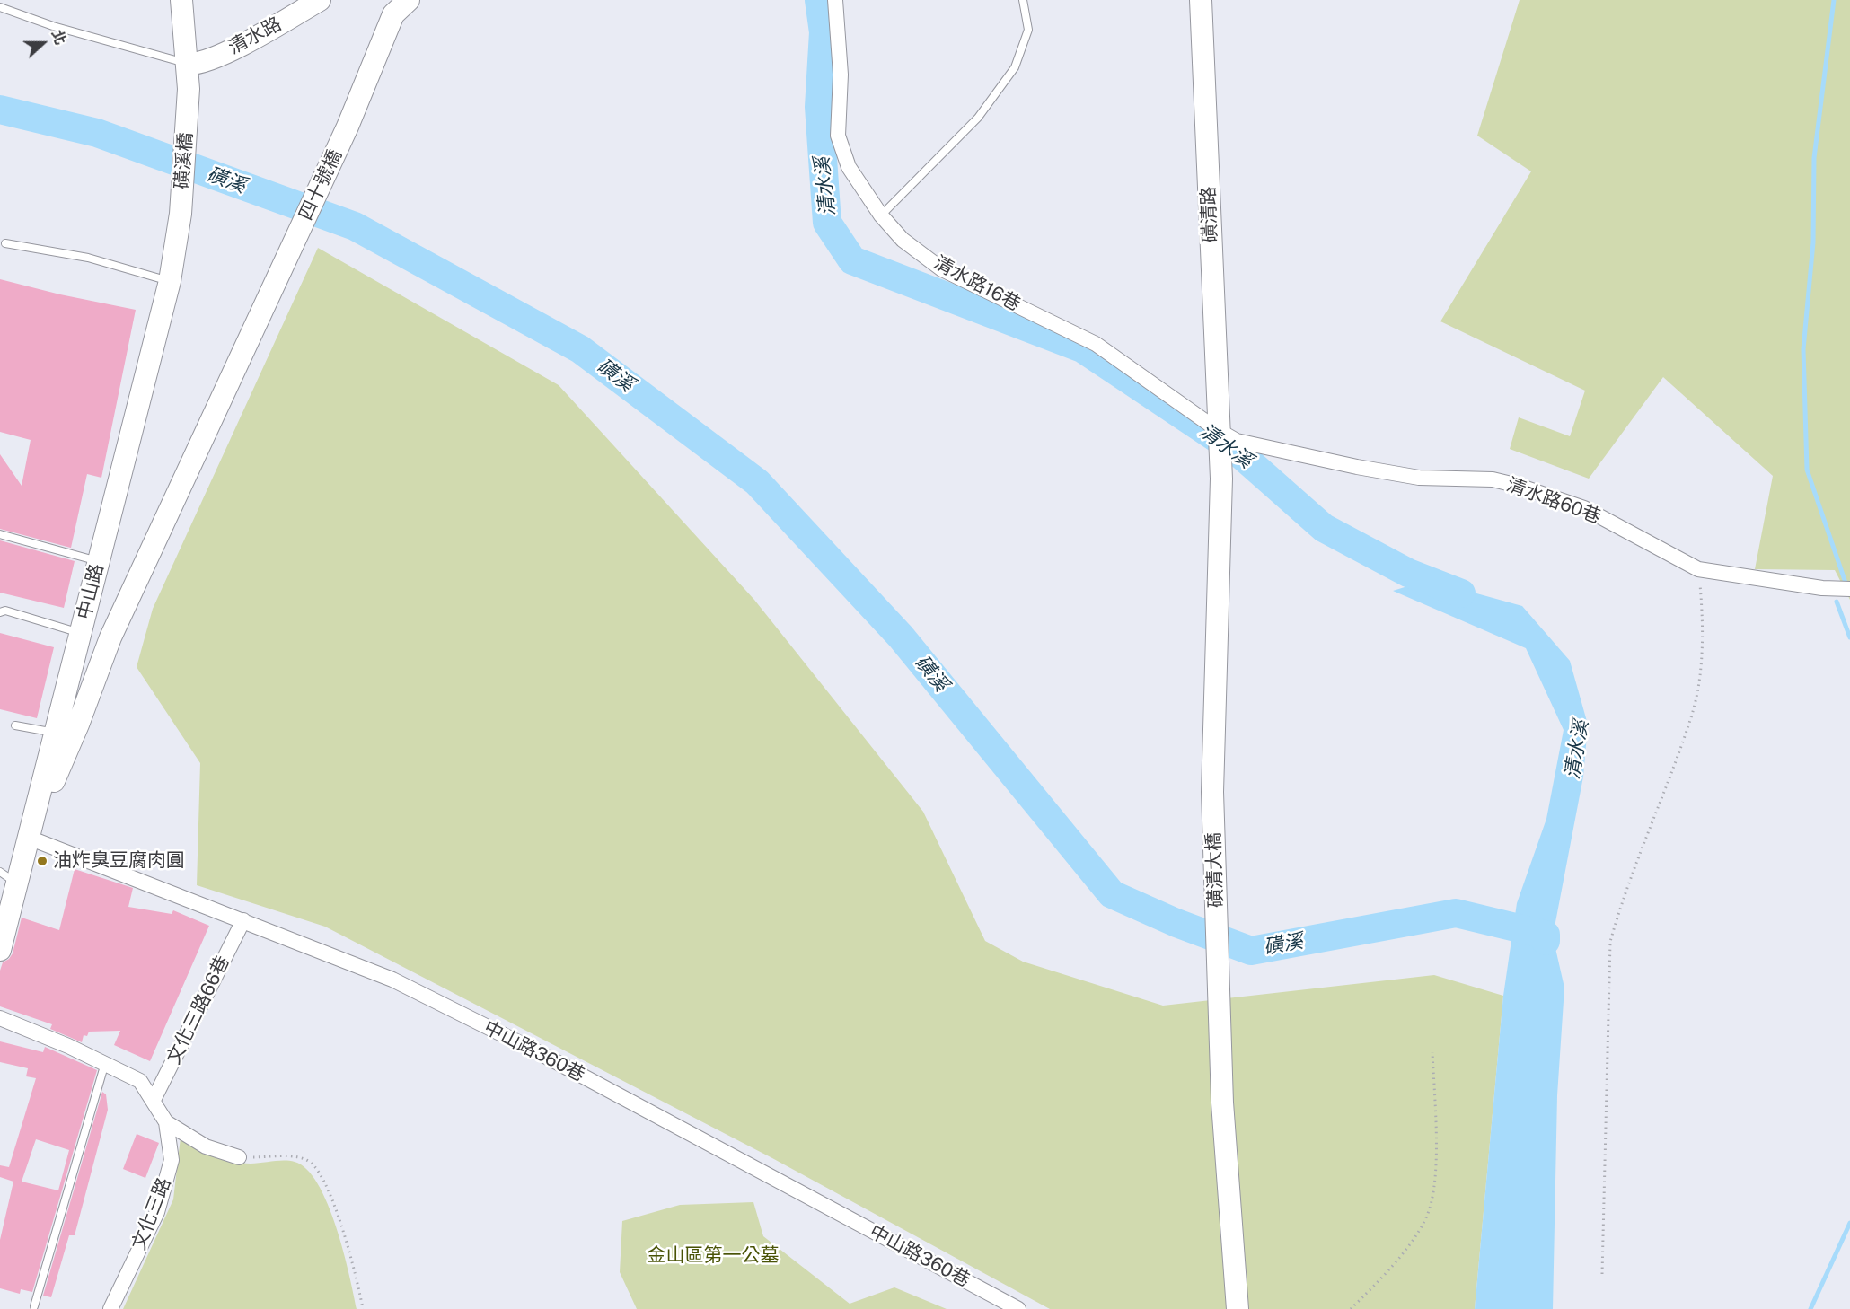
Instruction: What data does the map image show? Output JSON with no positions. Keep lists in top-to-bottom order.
{
  "streets": {
    "street": [
      "清水路",
      "磺溪橋",
      "四十號橋",
      "磺清路",
      "清水路16巷",
      "清水路60巷",
      "中山路",
      "磺清大橋",
      "文化三路66巷",
      "中山路360巷",
      "文化三路"
    ]
  },
  "crossings": [
    ["清水路", "磺溪橋"],
    ["磺溪橋", "中山路"],
    ["四十號橋", "中山路"],
    ["四十號橋", "中山路360巷"],
    ["磺清路", "清水路16巷"],
    ["磺清路", "清水路60巷"],
    ["磺清路", "磺清大橋"],
    ["清水路16巷", "清水路60巷"],
    ["清水路16巷", "磺清大橋"],
    ["清水路60巷", "磺清大橋"],
    ["中山路", "中山路360巷"],
    ["文化三路66巷", "中山路360巷"],
    ["文化三路66巷", "文化三路"]
  ],
  "water": ["磺溪", "清水溪"],
  "parks": ["金山區第一公墓"],
  "places": ["油炸臭豆腐肉圓"],
  "north": "right"
}
